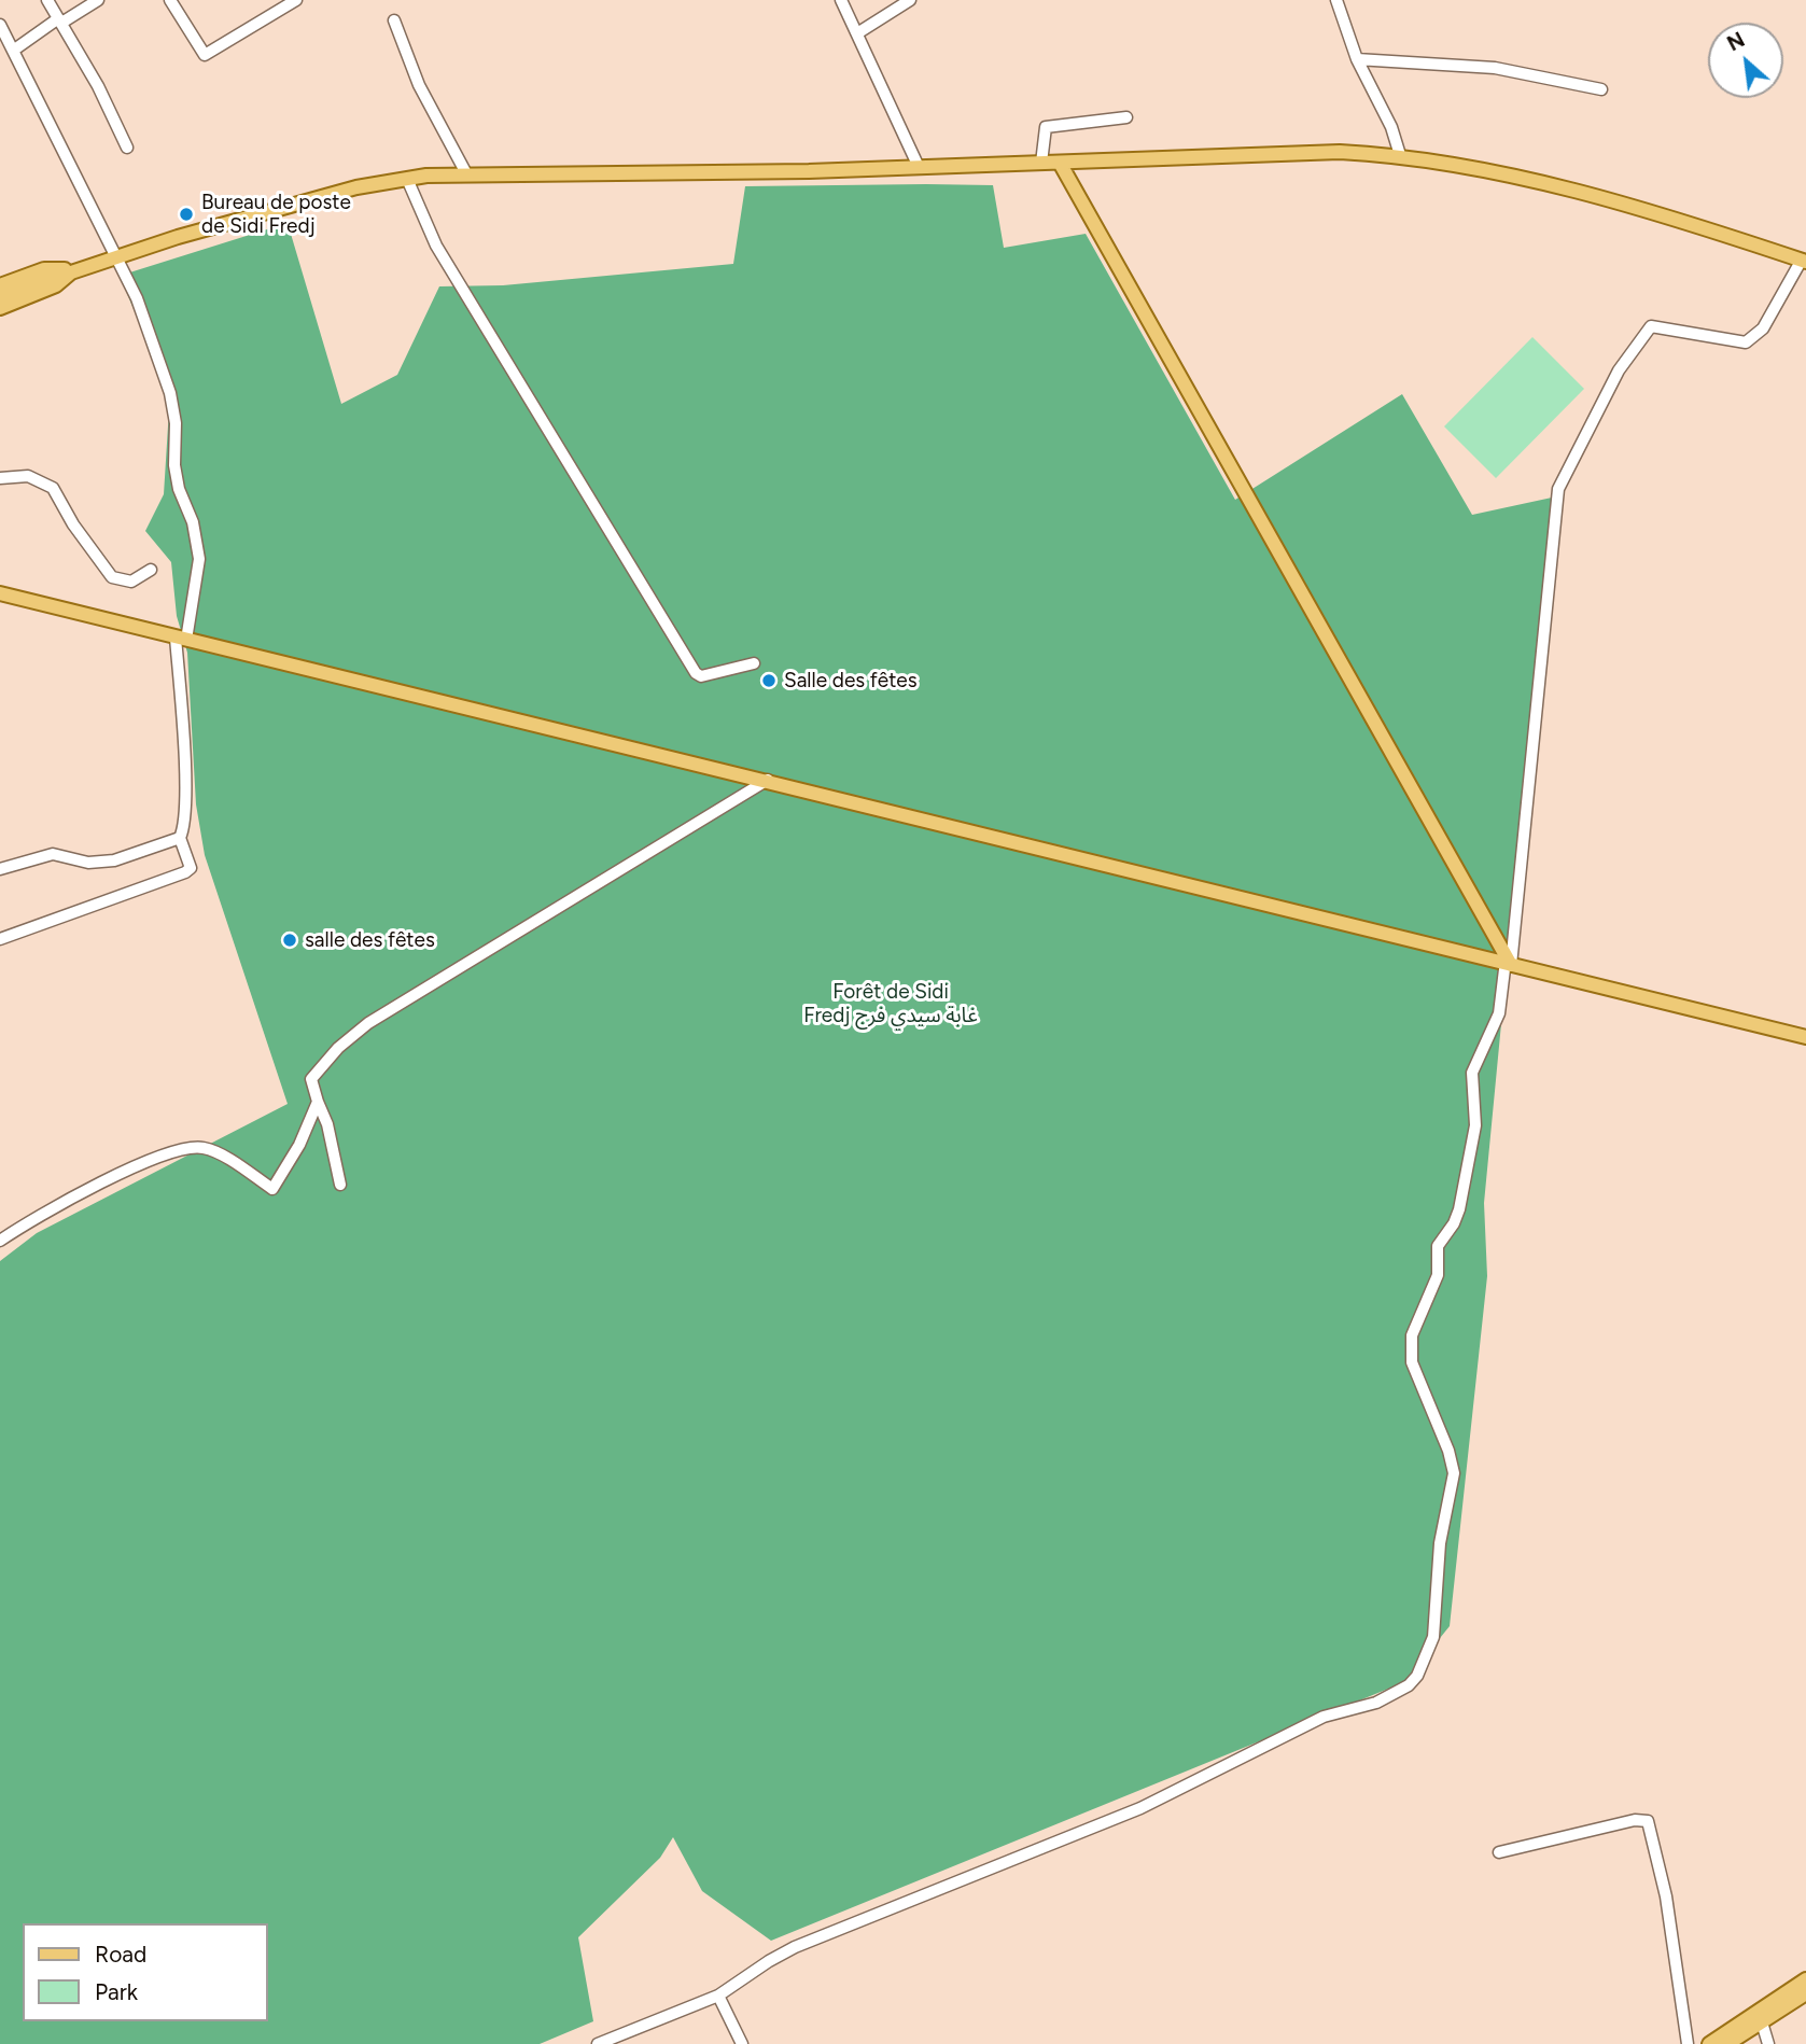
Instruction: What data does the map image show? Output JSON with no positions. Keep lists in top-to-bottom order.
{
  "parks": ["Forêt de Sidi Fredj غابة سيدي فرج"],
  "places": ["Bureau de poste de Sidi Fredj", "Salle des fêtes", "salle des fêtes"],
  "legend": ["Road", "Park"],
  "north": "top left"
}
